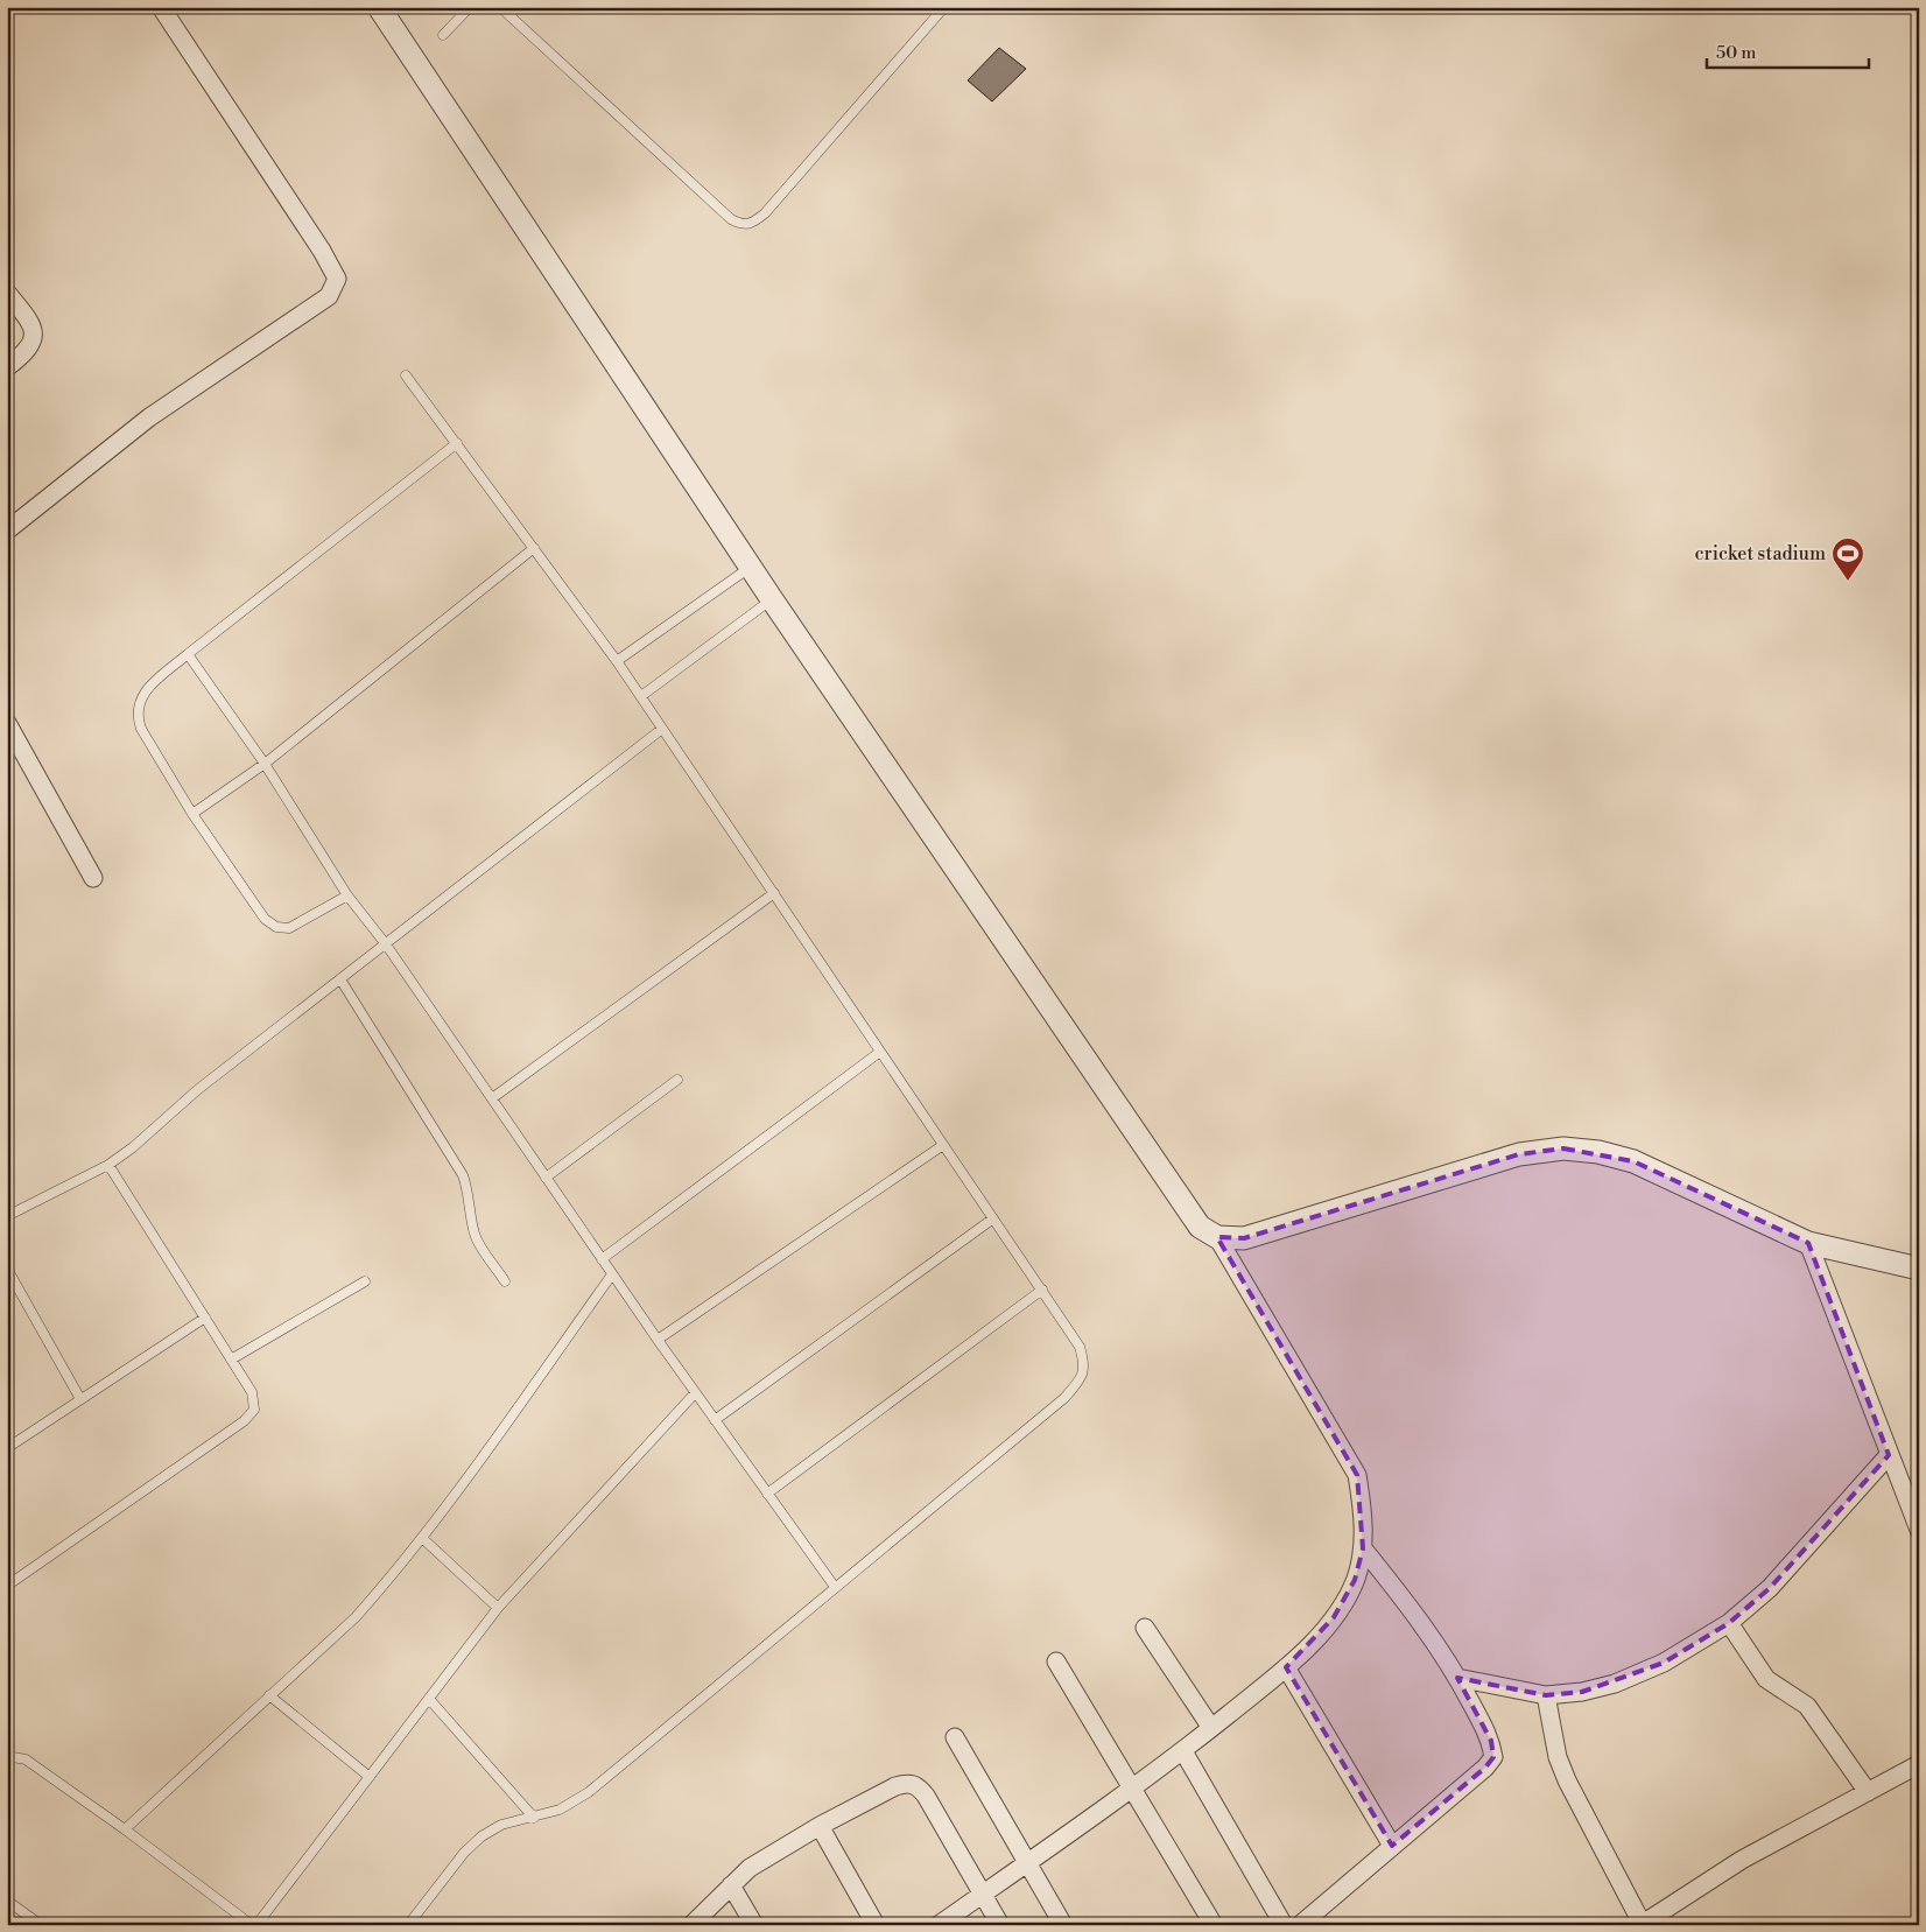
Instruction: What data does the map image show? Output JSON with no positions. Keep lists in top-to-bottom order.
{
  "places": {
    "sports": ["cricket stadium"]
  },
  "scale_bar": "50 m"
}
